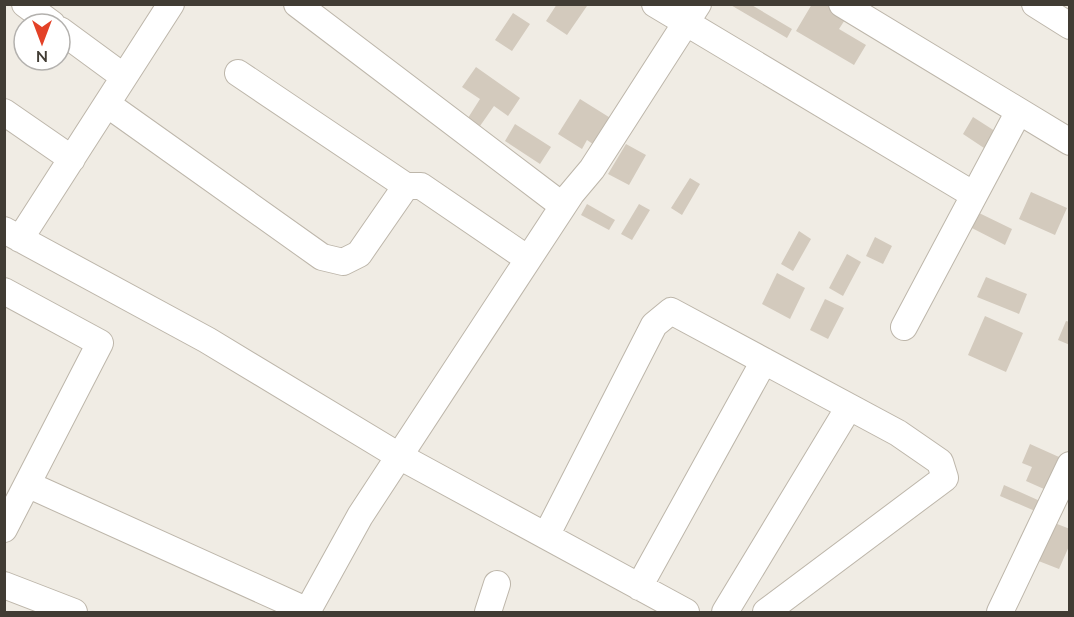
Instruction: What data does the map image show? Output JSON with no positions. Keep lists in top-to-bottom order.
{
  "north": "bottom"
}
